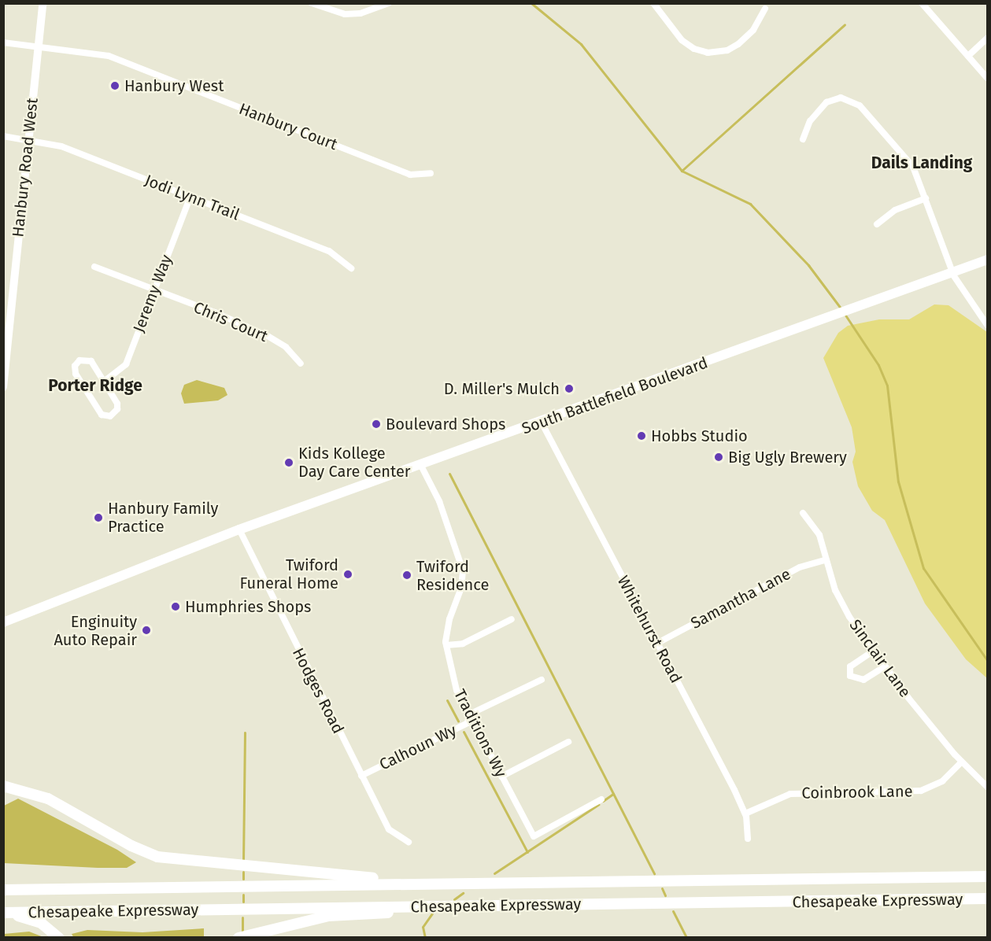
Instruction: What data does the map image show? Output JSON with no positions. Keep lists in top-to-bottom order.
{
  "streets": {
    "highway": ["Chesapeake Expressway"],
    "main road": ["Hanbury Road West", "South Battlefield Boulevard"],
    "street": [
      "Hanbury Court",
      "Jodi Lynn Trail",
      "Jeremy Way",
      "Chris Court",
      "Samantha Lane",
      "Whitehurst Road",
      "Sinclair Lane",
      "Hodges Road",
      "Traditions Wy",
      "Calhoun Wy",
      "Coinbrook Lane"
    ]
  },
  "crossings": [
    ["Hanbury Court", "Hanbury Road West"],
    ["Hanbury Road West", "Jodi Lynn Trail"],
    ["Jodi Lynn Trail", "Jeremy Way"],
    ["Jeremy Way", "Chris Court"],
    ["South Battlefield Boulevard", "Whitehurst Road"],
    ["South Battlefield Boulevard", "Hodges Road"],
    ["South Battlefield Boulevard", "Traditions Wy"],
    ["Samantha Lane", "Whitehurst Road"],
    ["Samantha Lane", "Sinclair Lane"],
    ["Whitehurst Road", "Coinbrook Lane"],
    ["Sinclair Lane", "Coinbrook Lane"],
    ["Hodges Road", "Calhoun Wy"],
    ["Traditions Wy", "Calhoun Wy"]
  ],
  "districts": ["Dails Landing", "Porter Ridge"],
  "places": [
    "Hanbury West",
    "D. Miller's Mulch",
    "Boulevard Shops",
    "Hobbs Studio",
    "Big Ugly Brewery",
    "Kids Kollege Day Care Center",
    "Hanbury Family Practice",
    "Twiford Funeral Home",
    "Twiford Residence",
    "Humphries Shops",
    "Enginuity Auto Repair"
  ]
}
